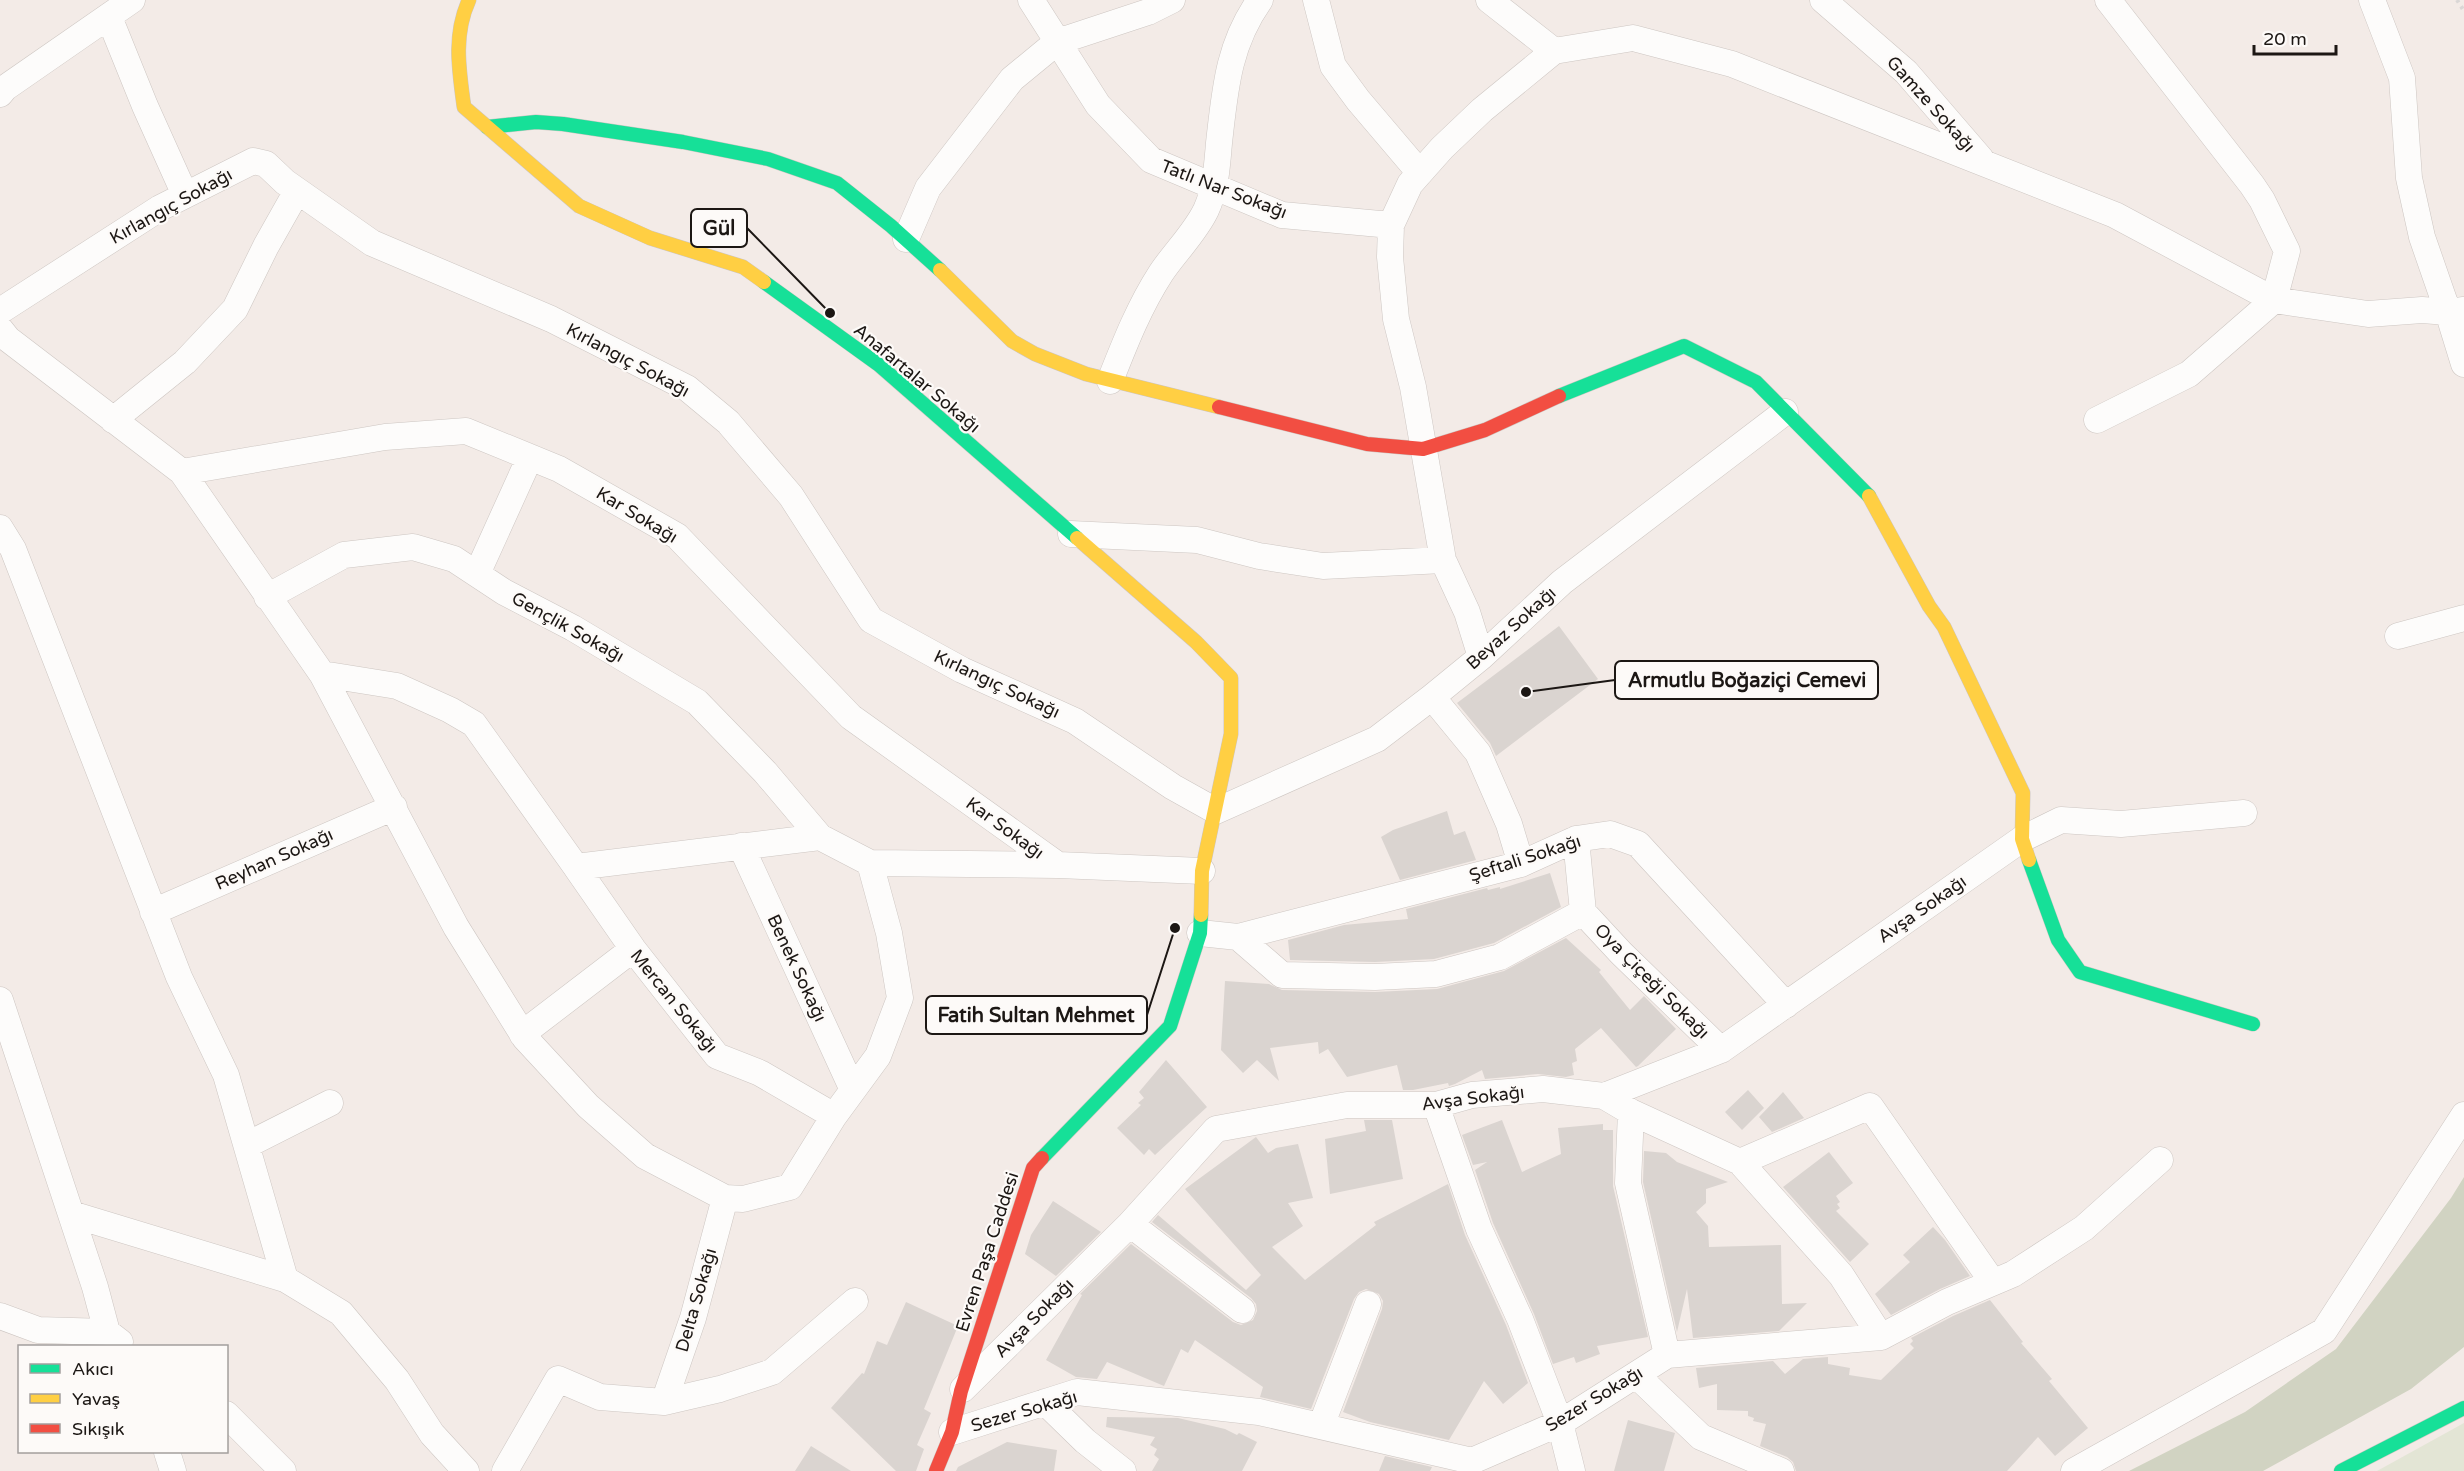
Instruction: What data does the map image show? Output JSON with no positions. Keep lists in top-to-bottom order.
{
  "streets": {
    "main road": ["Anafartalar Sokağı", "Evren Paşa Caddesi"],
    "street": [
      "Gamze Sokağı",
      "Tatlı Nar Sokağı",
      "Kırlangıç Sokağı",
      "Kar Sokağı",
      "Gençlik Sokağı",
      "Beyaz Sokağı",
      "Şeftali Sokağı",
      "Reyhan Sokağı",
      "Avşa Sokağı",
      "Benek Sokağı",
      "Oya Çiçeği Sokağı",
      "Mercan Sokağı",
      "Delta Sokağı",
      "Sezer Sokağı"
    ]
  },
  "crossings": [
    ["Kırlangıç Sokağı", "Anafartalar Sokağı"],
    ["Kırlangıç Sokağı", "Beyaz Sokağı"],
    ["Kırlangıç Sokağı", "Evren Paşa Caddesi"],
    ["Anafartalar Sokağı", "Beyaz Sokağı"],
    ["Anafartalar Sokağı", "Evren Paşa Caddesi"],
    ["Beyaz Sokağı", "Evren Paşa Caddesi"],
    ["Şeftali Sokağı", "Avşa Sokağı"],
    ["Şeftali Sokağı", "Oya Çiçeği Sokağı"],
    ["Şeftali Sokağı", "Evren Paşa Caddesi"],
    ["Avşa Sokağı", "Oya Çiçeği Sokağı"],
    ["Avşa Sokağı", "Evren Paşa Caddesi"],
    ["Evren Paşa Caddesi", "Sezer Sokağı"]
  ],
  "places": ["Gül", "Armutlu Boğaziçi Cemevi", "Fatih Sultan Mehmet"],
  "legend": ["Akıcı", "Yavaş", "Sıkışık"],
  "scale_bar": "20 m"
}
